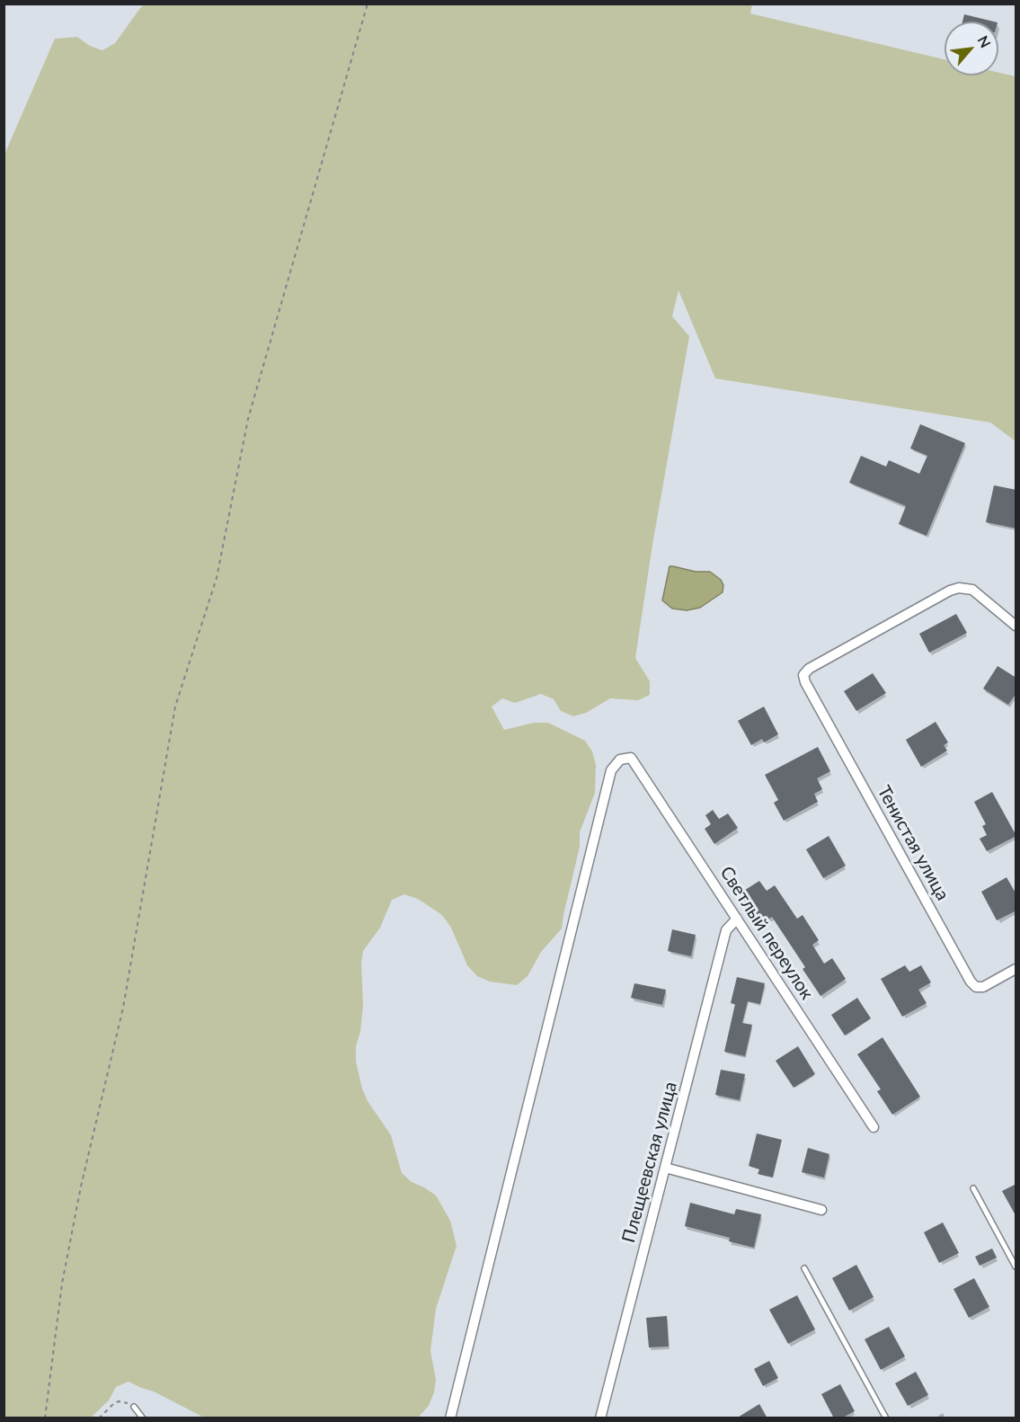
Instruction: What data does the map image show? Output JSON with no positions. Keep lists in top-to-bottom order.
{
  "streets": {
    "street": ["Тенистая улица", "Светлый переулок", "Плещеевская улица"]
  },
  "crossings": [
    ["Светлый переулок", "Плещеевская улица"]
  ],
  "north": "top right"
}
